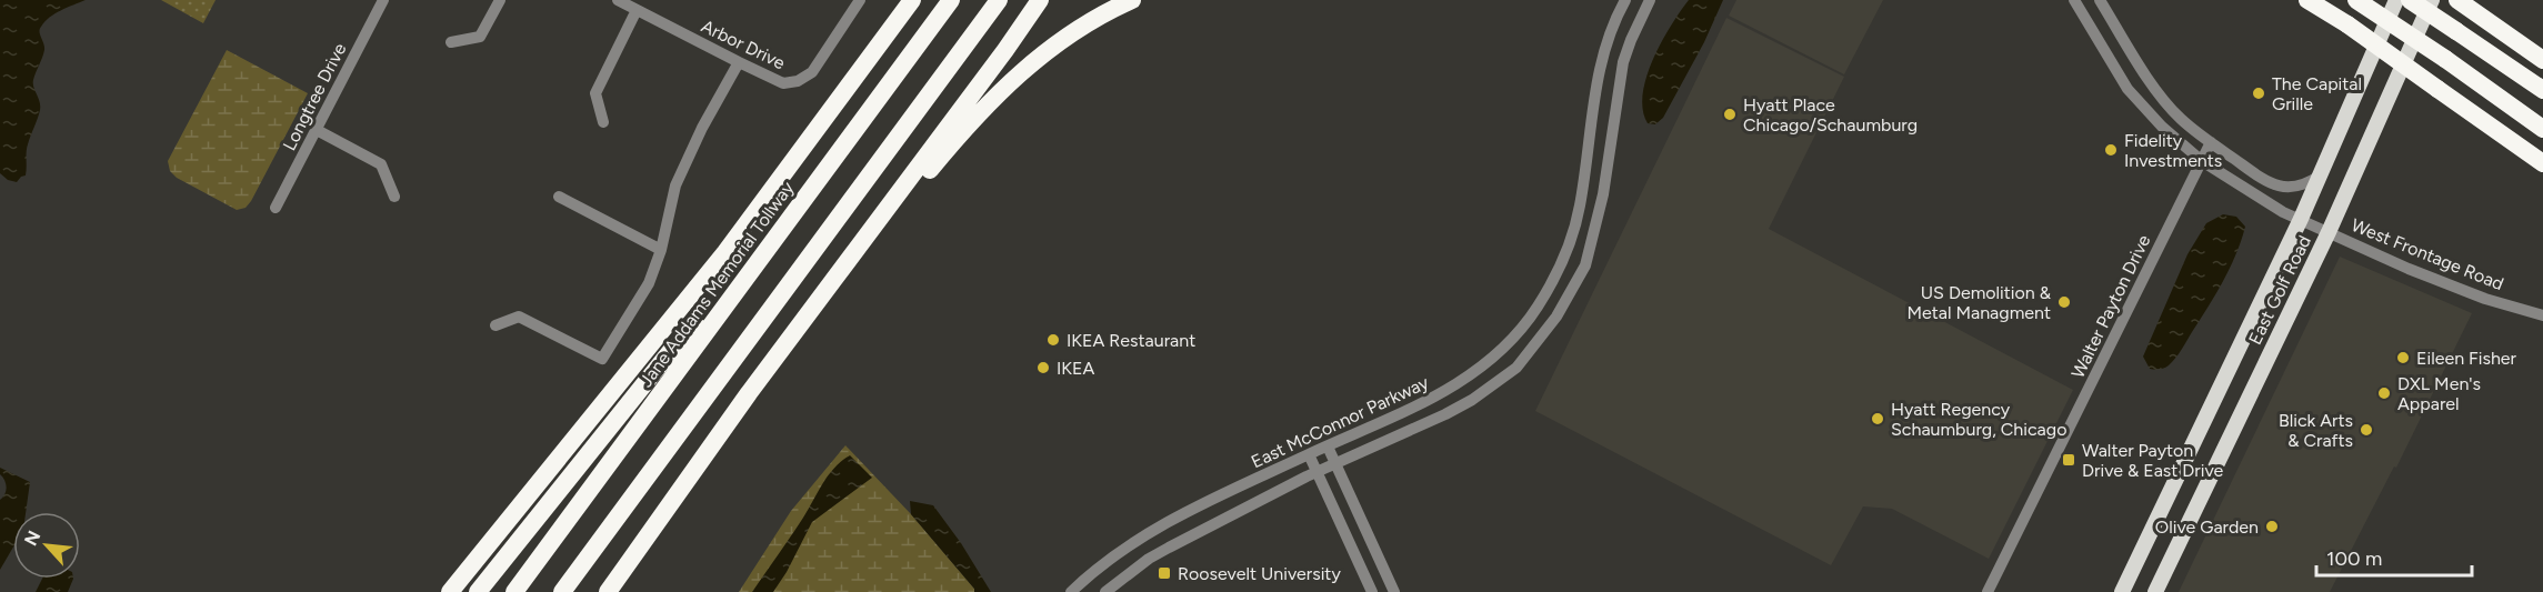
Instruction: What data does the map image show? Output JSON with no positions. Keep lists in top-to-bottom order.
{
  "streets": {
    "highway": ["Jane Addams Memorial Tollway"],
    "main road": ["East Golf Road"],
    "street": [
      "Arbor Drive",
      "Longtree Drive",
      "West Frontage Road",
      "Walter Payton Drive",
      "East McConnor Parkway"
    ]
  },
  "crossings": [
    ["West Frontage Road", "East Golf Road"]
  ],
  "places": {
    "other": [
      "The Capital Grille",
      "Hyatt Place Chicago/Schaumburg",
      "Fidelity Investments",
      "US Demolition & Metal Managment",
      "IKEA Restaurant",
      "Eileen Fisher",
      "IKEA",
      "DXL Men's Apparel",
      "Hyatt Regency Schaumburg, Chicago",
      "Blick Arts & Crafts",
      "Olive Garden"
    ],
    "transit": ["Walter Payton Drive & East Drive", "Roosevelt University"]
  },
  "scale_bar": "100 m",
  "north": "top left"
}
